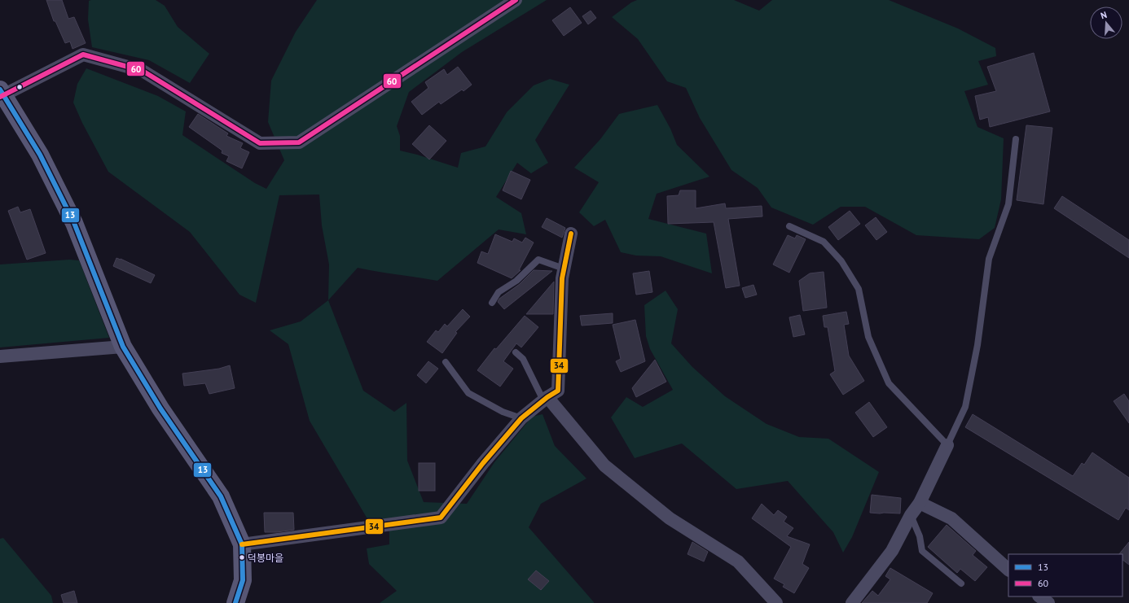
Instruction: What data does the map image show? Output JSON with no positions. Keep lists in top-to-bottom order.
{
  "places": ["덕봉마을"],
  "lines": ["transit line 60", "transit line 13", "transit line 34"],
  "legend": ["13", "60"],
  "north": "top"
}
